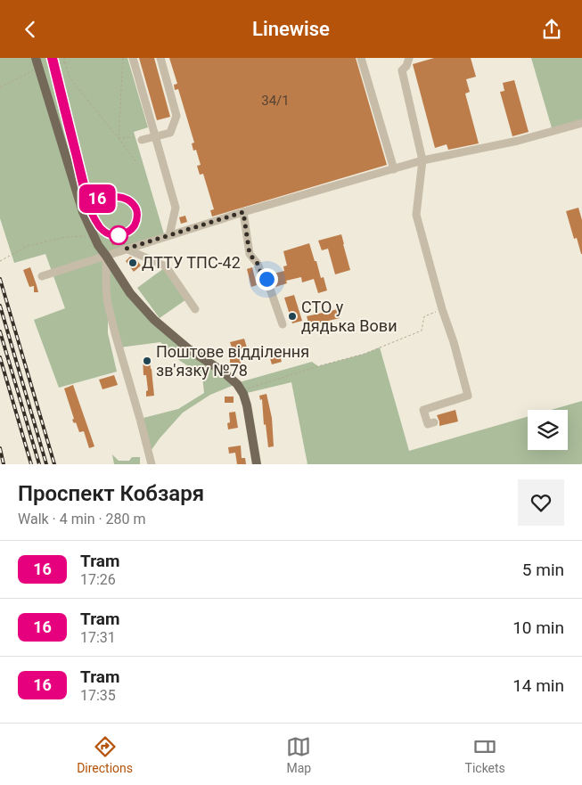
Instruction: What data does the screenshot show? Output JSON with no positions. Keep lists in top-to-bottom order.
{
  "places": ["ДТТУ ТПС-42", "СТО у дядька Вови", "Поштове відділення зв'язку №78"],
  "lines": ["tram line 16"],
  "house_numbers": ["34/1"],
  "page": {
    "header": "Linewise",
    "on_map": "16",
    "heading": ["Проспект Кобзаря", "Walk · 4 min · 280 m"],
    "list": [
      {
        "mark": "16",
        "name": "Tram",
        "note": "17:26",
        "value": "5 min"
      },
      {
        "mark": "16",
        "name": "Tram",
        "note": "17:31",
        "value": "10 min"
      },
      {
        "mark": "16",
        "name": "Tram",
        "note": "17:35",
        "value": "14 min"
      }
    ],
    "tabs": ["Directions", "Map", "Tickets"]
  }
}
